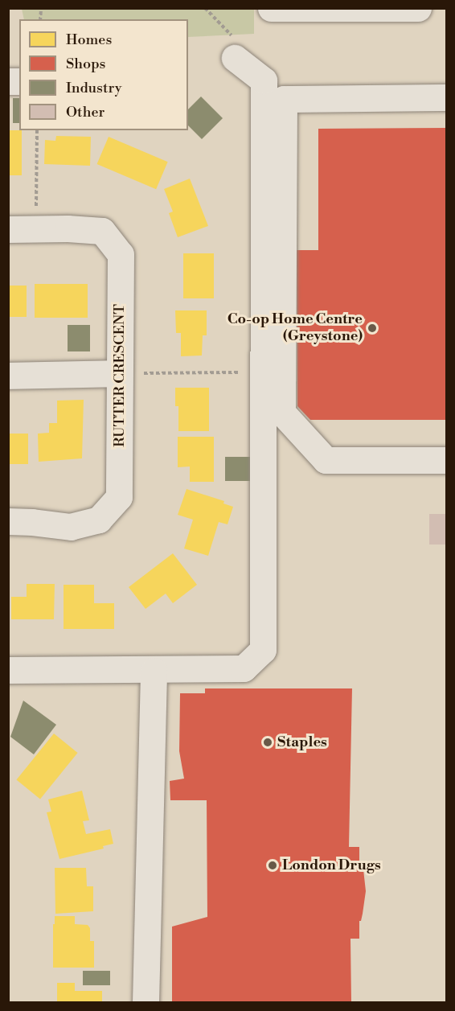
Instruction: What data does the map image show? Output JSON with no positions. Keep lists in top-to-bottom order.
{
  "streets": {
    "street": ["RUTTER CRESCENT"]
  },
  "places": ["Co-op Home Centre (Greystone)", "Staples", "London Drugs"],
  "legend": [
    "Homes",
    "Shops",
    "Industry",
    "Other"
  ]
}
